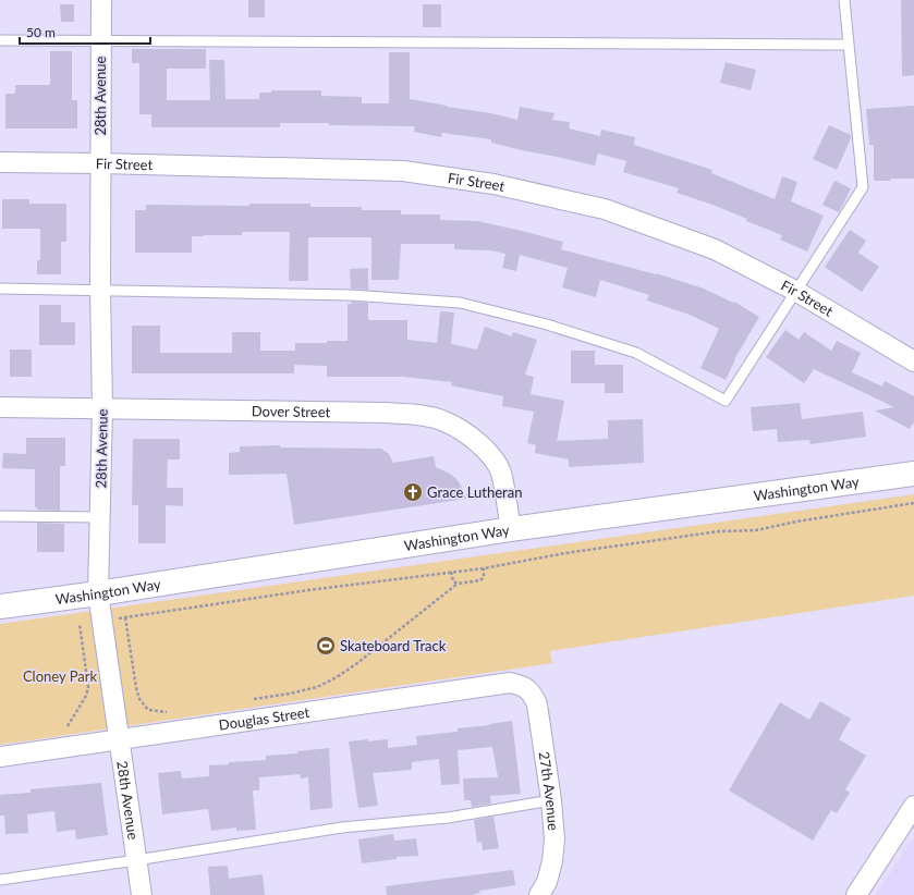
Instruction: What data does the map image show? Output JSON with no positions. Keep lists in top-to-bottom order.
{
  "streets": {
    "main road": ["Washington Way"],
    "street": [
      "28th Avenue",
      "Fir Street",
      "Dover Street",
      "Douglas Street",
      "27th Avenue"
    ]
  },
  "crossings": [
    ["28th Avenue", "Fir Street"],
    ["28th Avenue", "Dover Street"],
    ["28th Avenue", "Washington Way"],
    ["28th Avenue", "Douglas Street"],
    ["Dover Street", "Washington Way"],
    ["Douglas Street", "27th Avenue"]
  ],
  "parks": ["Cloney Park"],
  "places": {
    "church": ["Grace Lutheran"],
    "sports": ["Skateboard Track"]
  },
  "scale_bar": "50 m"
}
